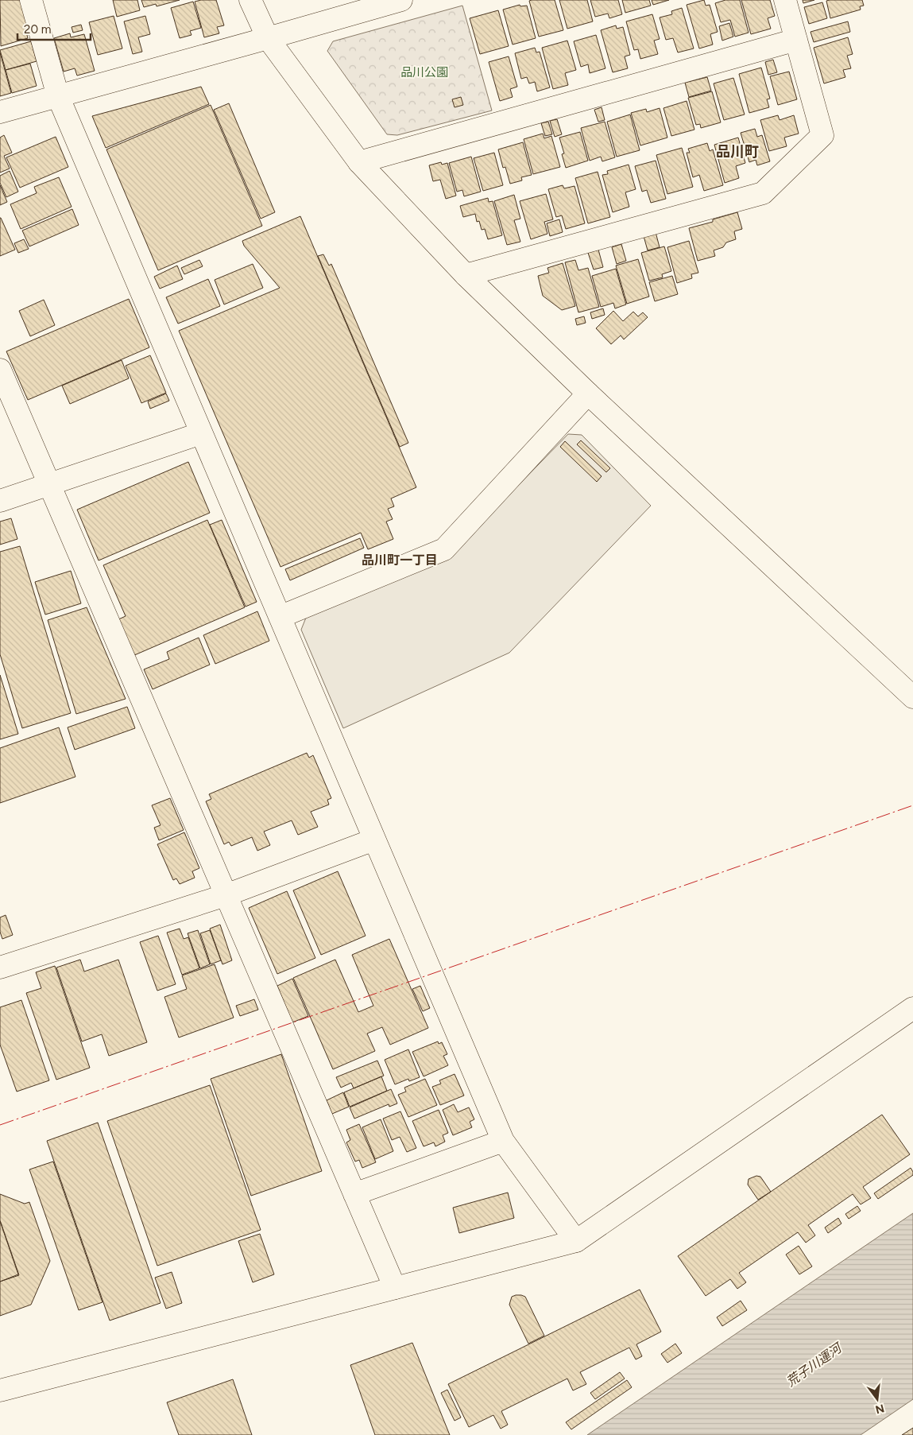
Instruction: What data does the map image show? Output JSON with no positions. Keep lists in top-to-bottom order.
{
  "districts": ["品川町", "品川町一丁目"],
  "water": ["荒子川運河"],
  "parks": ["品川公園"],
  "scale_bar": "20 m",
  "north": "bottom"
}
